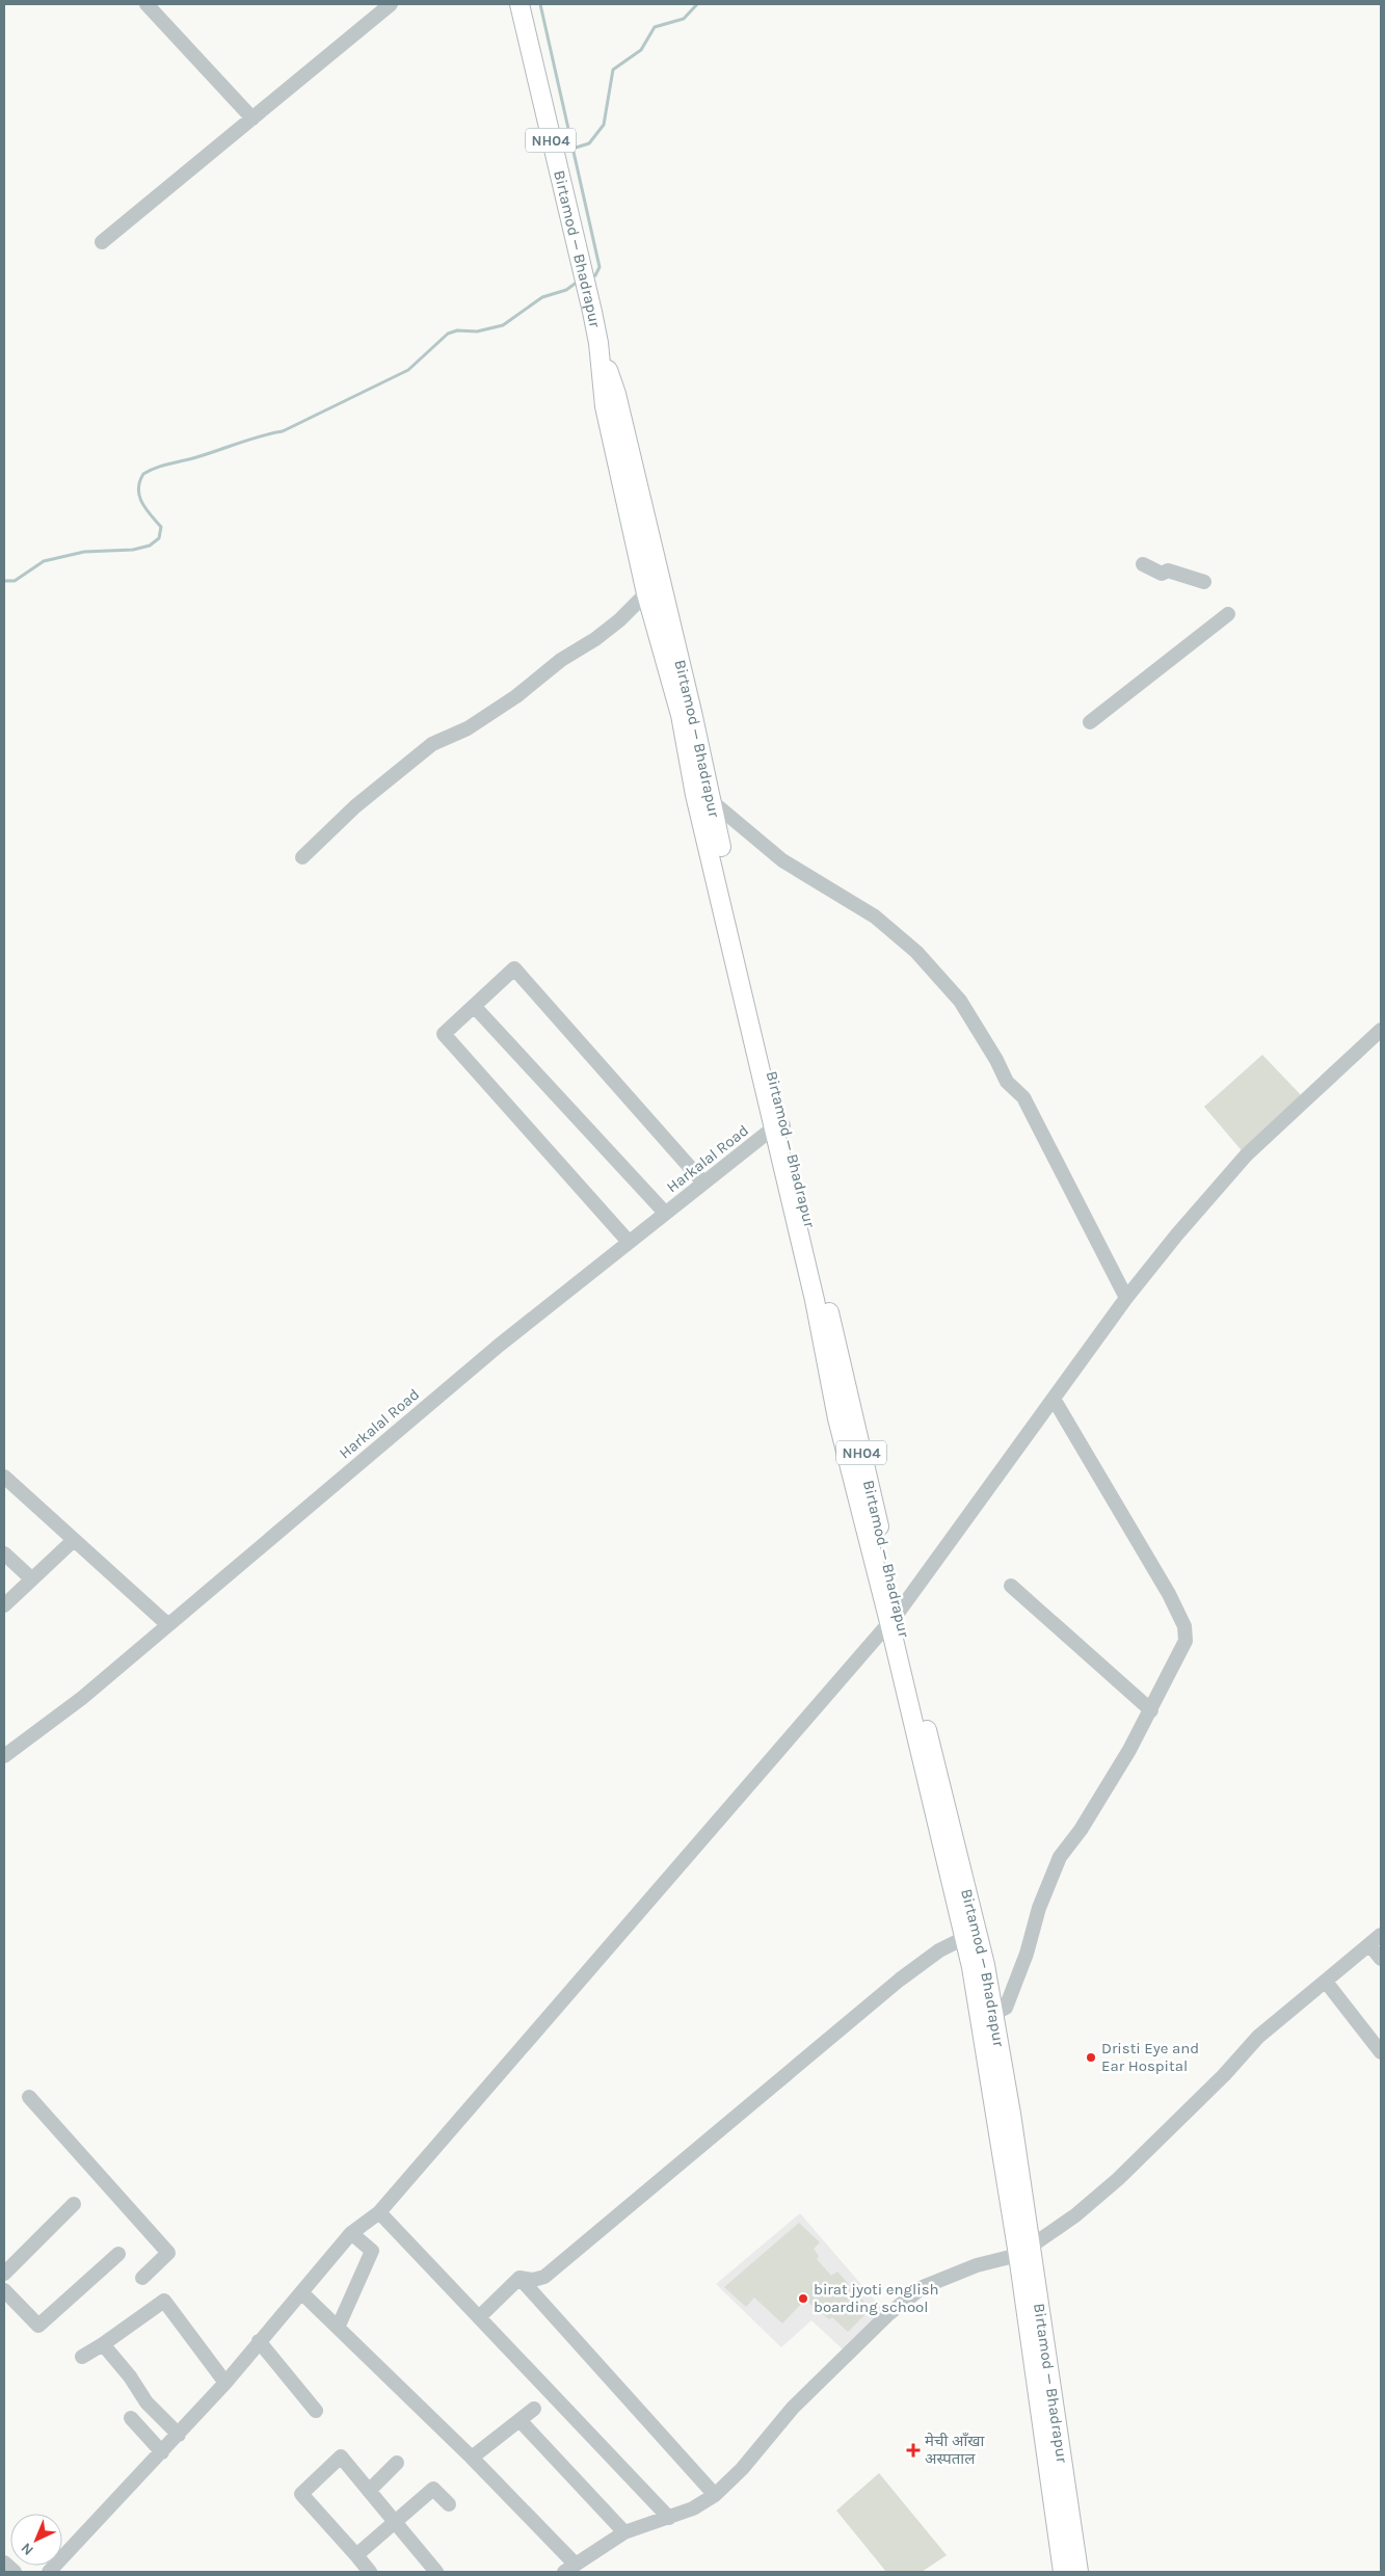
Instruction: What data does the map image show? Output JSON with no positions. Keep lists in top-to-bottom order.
{
  "streets": {
    "main road": ["NH04", "Birtamod — Bhadrapur"],
    "street": ["Harkalal Road"]
  },
  "crossings": [
    ["Birtamod — Bhadrapur", "Harkalal Road"]
  ],
  "places": {
    "other": ["Dristi Eye and Ear Hospital", "birat jyoti english boarding school"],
    "health": ["मेची आँखा अस्पताल"]
  },
  "north": "bottom left"
}
